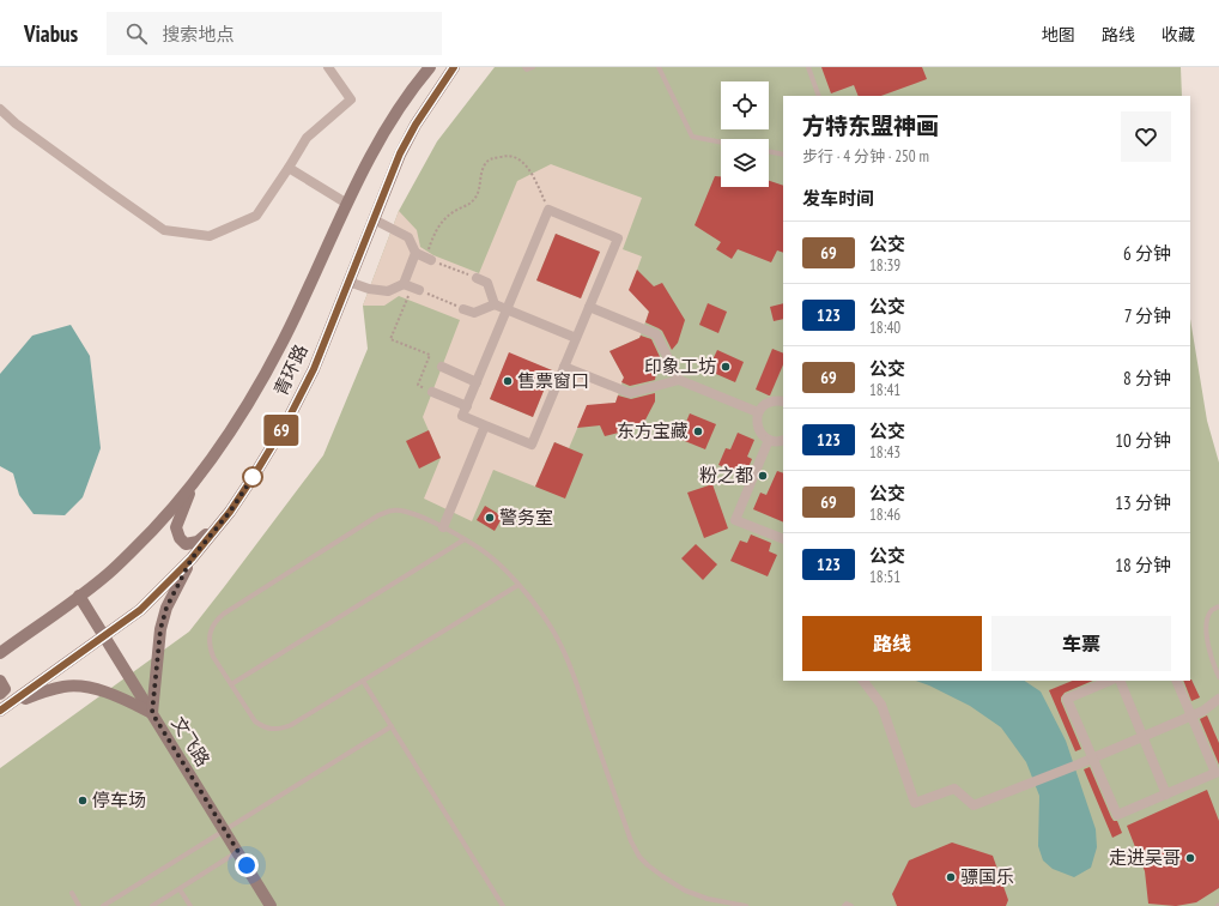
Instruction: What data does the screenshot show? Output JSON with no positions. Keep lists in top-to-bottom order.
{
  "streets": {
    "main road": ["青环路", "文飞路"]
  },
  "crossings": [
    ["青环路", "文飞路"]
  ],
  "places": [
    "印象工坊",
    "售票窗口",
    "东方宝藏",
    "粉之都",
    "警务室",
    "停车场",
    "走进吴哥",
    "骠国乐"
  ],
  "lines": ["bus line 69"],
  "page": {
    "header": "Viabus",
    "search": "搜索地点",
    "nav": ["地图", "路线", "收藏"],
    "on_map": "69",
    "heading": [
      ["方特东盟神画", "步行 · 4 分钟 · 250 m"],
      "发车时间"
    ],
    "list": [
      {
        "mark": "69",
        "name": "公交",
        "note": "18:39",
        "value": "6 分钟"
      },
      {
        "mark": "123",
        "name": "公交",
        "note": "18:40",
        "value": "7 分钟"
      },
      {
        "mark": "69",
        "name": "公交",
        "note": "18:41",
        "value": "8 分钟"
      },
      {
        "mark": "123",
        "name": "公交",
        "note": "18:43",
        "value": "10 分钟"
      },
      {
        "mark": "69",
        "name": "公交",
        "note": "18:46",
        "value": "13 分钟"
      },
      {
        "mark": "123",
        "name": "公交",
        "note": "18:51",
        "value": "18 分钟"
      }
    ],
    "buttons": ["路线", "车票"]
  }
}
